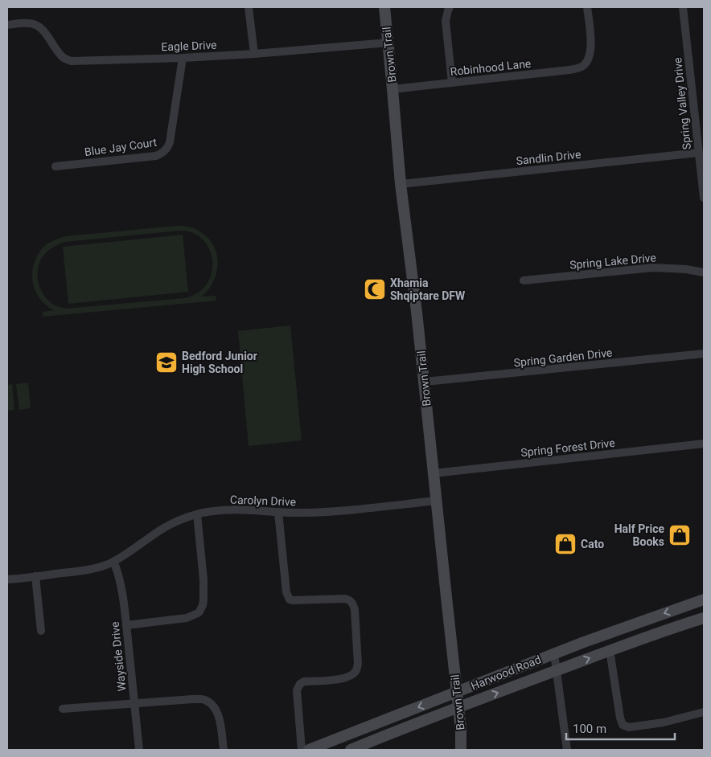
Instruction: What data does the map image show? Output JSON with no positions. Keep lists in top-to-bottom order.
{
  "streets": {
    "main road": ["Brown Trail", "Harwood Road"],
    "street": [
      "Eagle Drive",
      "Robinhood Lane",
      "Spring Valley Drive",
      "Blue Jay Court",
      "Sandlin Drive",
      "Spring Lake Drive",
      "Spring Garden Drive",
      "Spring Forest Drive",
      "Carolyn Drive",
      "Wayside Drive"
    ]
  },
  "crossings": [
    ["Eagle Drive", "Brown Trail"],
    ["Eagle Drive", "Blue Jay Court"],
    ["Brown Trail", "Robinhood Lane"],
    ["Brown Trail", "Sandlin Drive"],
    ["Brown Trail", "Spring Garden Drive"],
    ["Brown Trail", "Spring Forest Drive"],
    ["Brown Trail", "Carolyn Drive"],
    ["Brown Trail", "Harwood Road"],
    ["Spring Valley Drive", "Sandlin Drive"],
    ["Carolyn Drive", "Wayside Drive"]
  ],
  "places": {
    "mosque": ["Xhamia Shqiptare DFW"],
    "school or university": ["Bedford Junior High School"],
    "shop": ["Half Price Books", "Cato"]
  },
  "scale_bar": "100 m"
}
